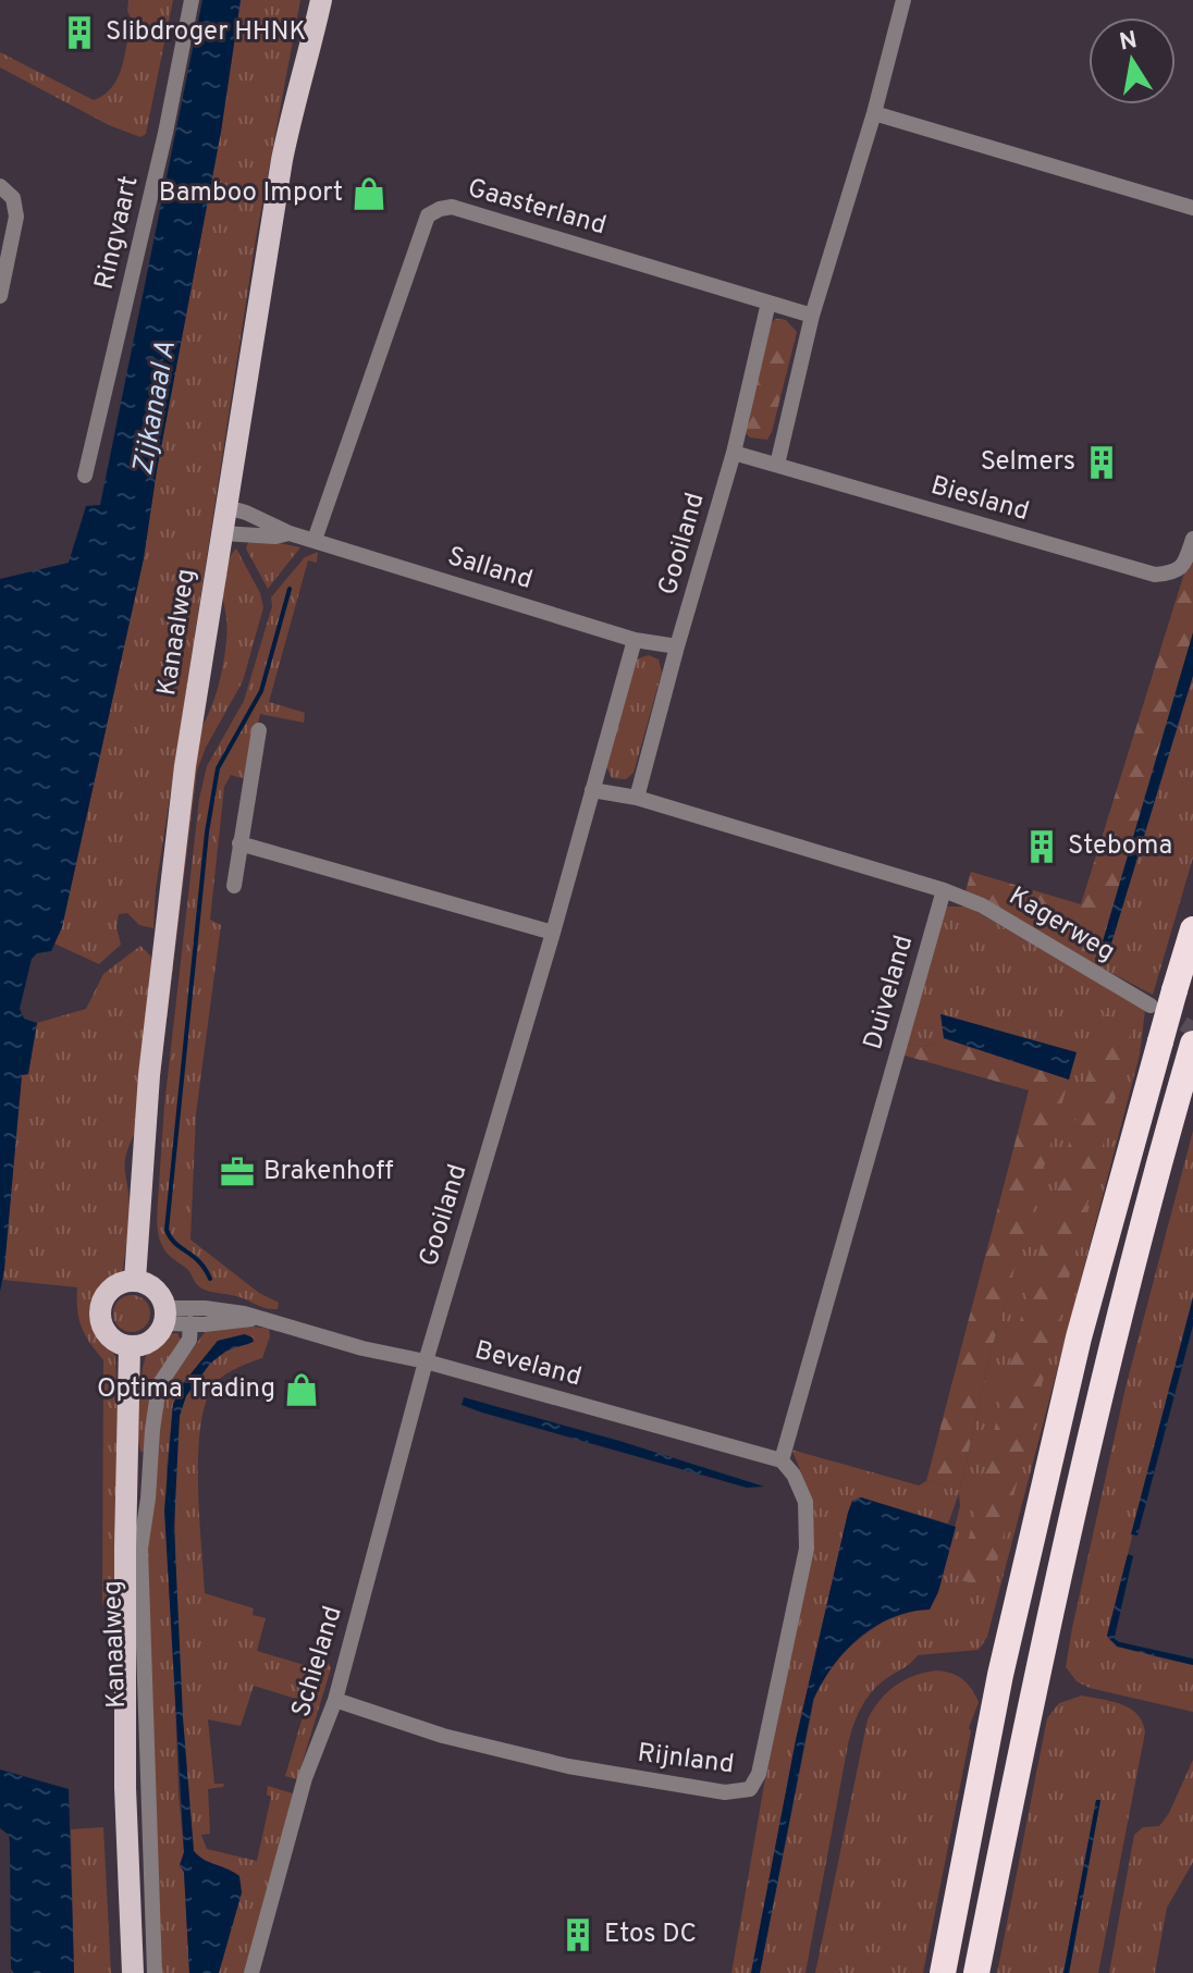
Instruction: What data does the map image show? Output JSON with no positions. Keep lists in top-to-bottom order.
{
  "streets": {
    "main road": ["Kanaalweg"],
    "street": [
      "Gaasterland",
      "Ringvaart",
      "Biesland",
      "Gooiland",
      "Salland",
      "Kagerweg",
      "Duiveland",
      "Beveland",
      "Schieland",
      "Rijnland"
    ]
  },
  "crossings": [
    ["Gaasterland", "Gooiland"],
    ["Gaasterland", "Salland"],
    ["Biesland", "Gooiland"],
    ["Gooiland", "Salland"],
    ["Gooiland", "Beveland"],
    ["Gooiland", "Schieland"],
    ["Salland", "Kanaalweg"],
    ["Kanaalweg", "Beveland"],
    ["Kagerweg", "Duiveland"],
    ["Duiveland", "Beveland"],
    ["Duiveland", "Rijnland"],
    ["Beveland", "Schieland"],
    ["Beveland", "Rijnland"],
    ["Schieland", "Rijnland"]
  ],
  "water": ["Zijkanaal A"],
  "places": {
    "building": [
      "Slibdroger HHNK",
      "Selmers",
      "Steboma",
      "Etos DC"
    ],
    "shop": ["Bamboo Import", "Optima Trading"],
    "office": ["Brakenhoff"]
  },
  "north": "top"
}
